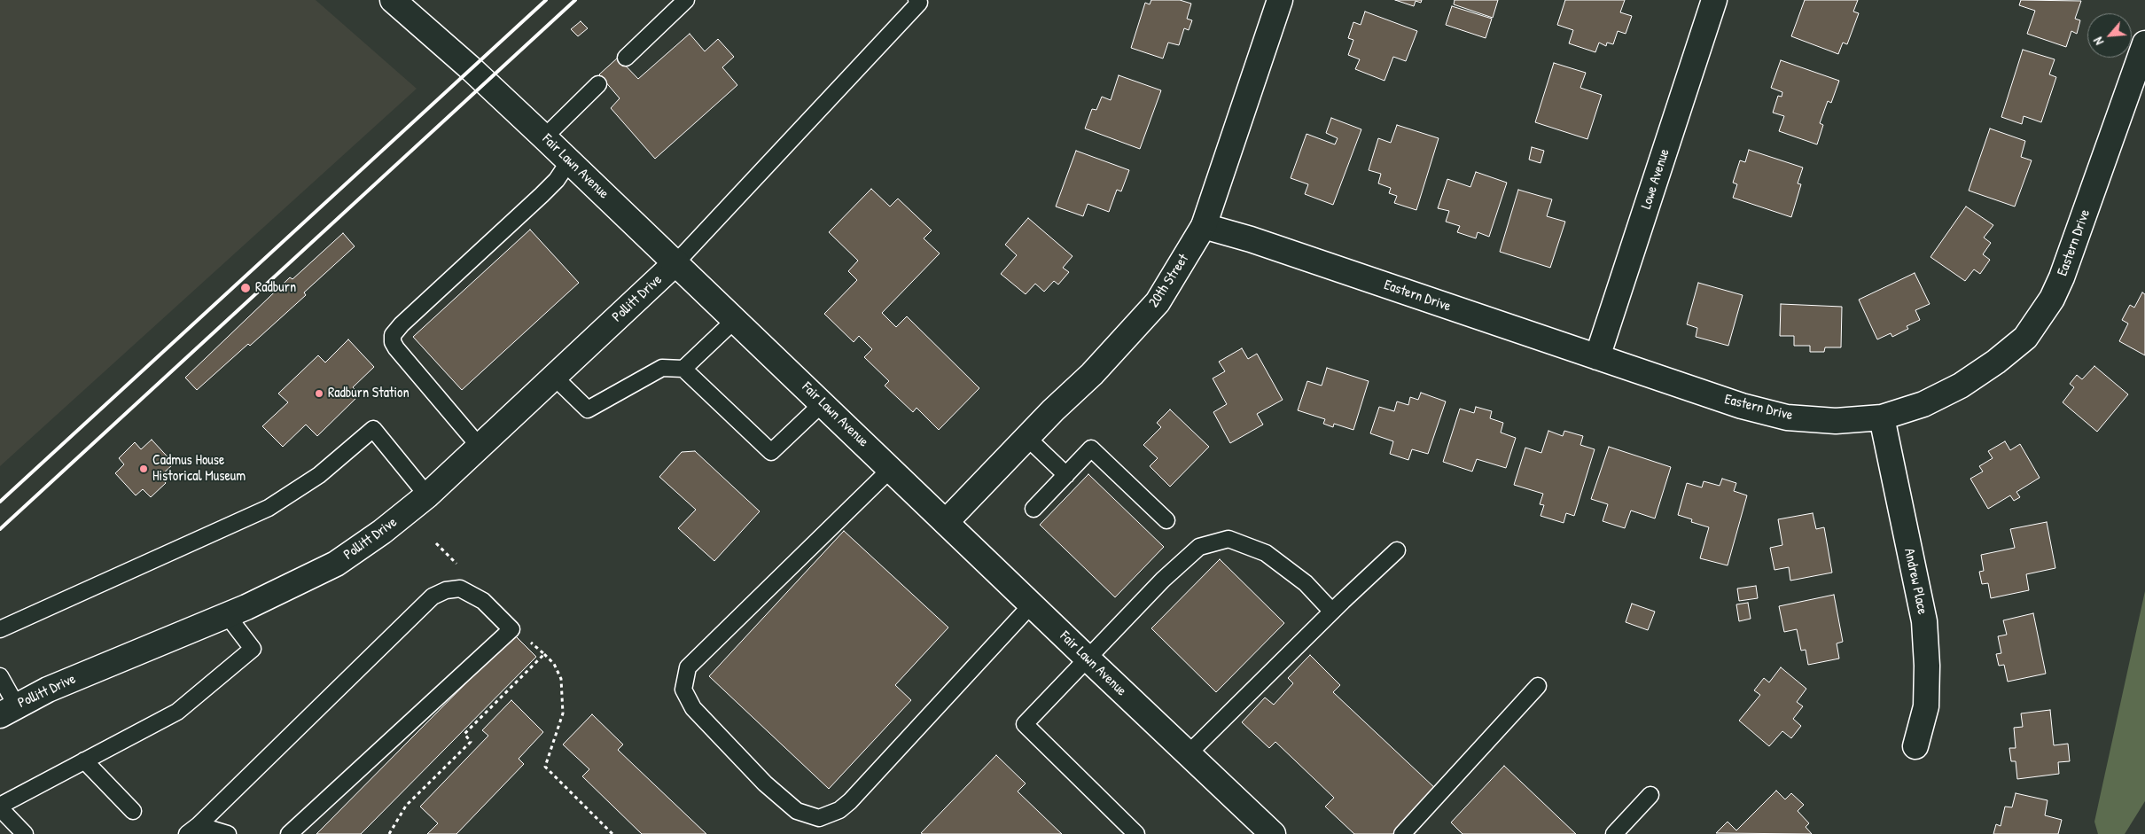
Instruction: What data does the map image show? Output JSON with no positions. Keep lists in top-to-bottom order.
{
  "streets": {
    "street": [
      "Fair Lawn Avenue",
      "Lowe Avenue",
      "Eastern Drive",
      "20th Street",
      "Pollitt Drive",
      "Andrew Place"
    ]
  },
  "crossings": [
    ["Fair Lawn Avenue", "20th Street"],
    ["Fair Lawn Avenue", "Pollitt Drive"],
    ["Lowe Avenue", "Eastern Drive"],
    ["Eastern Drive", "20th Street"],
    ["Eastern Drive", "Andrew Place"]
  ],
  "places": ["Radburn", "Radburn Station", "Cadmus House Historical Museum"],
  "north": "bottom left"
}
